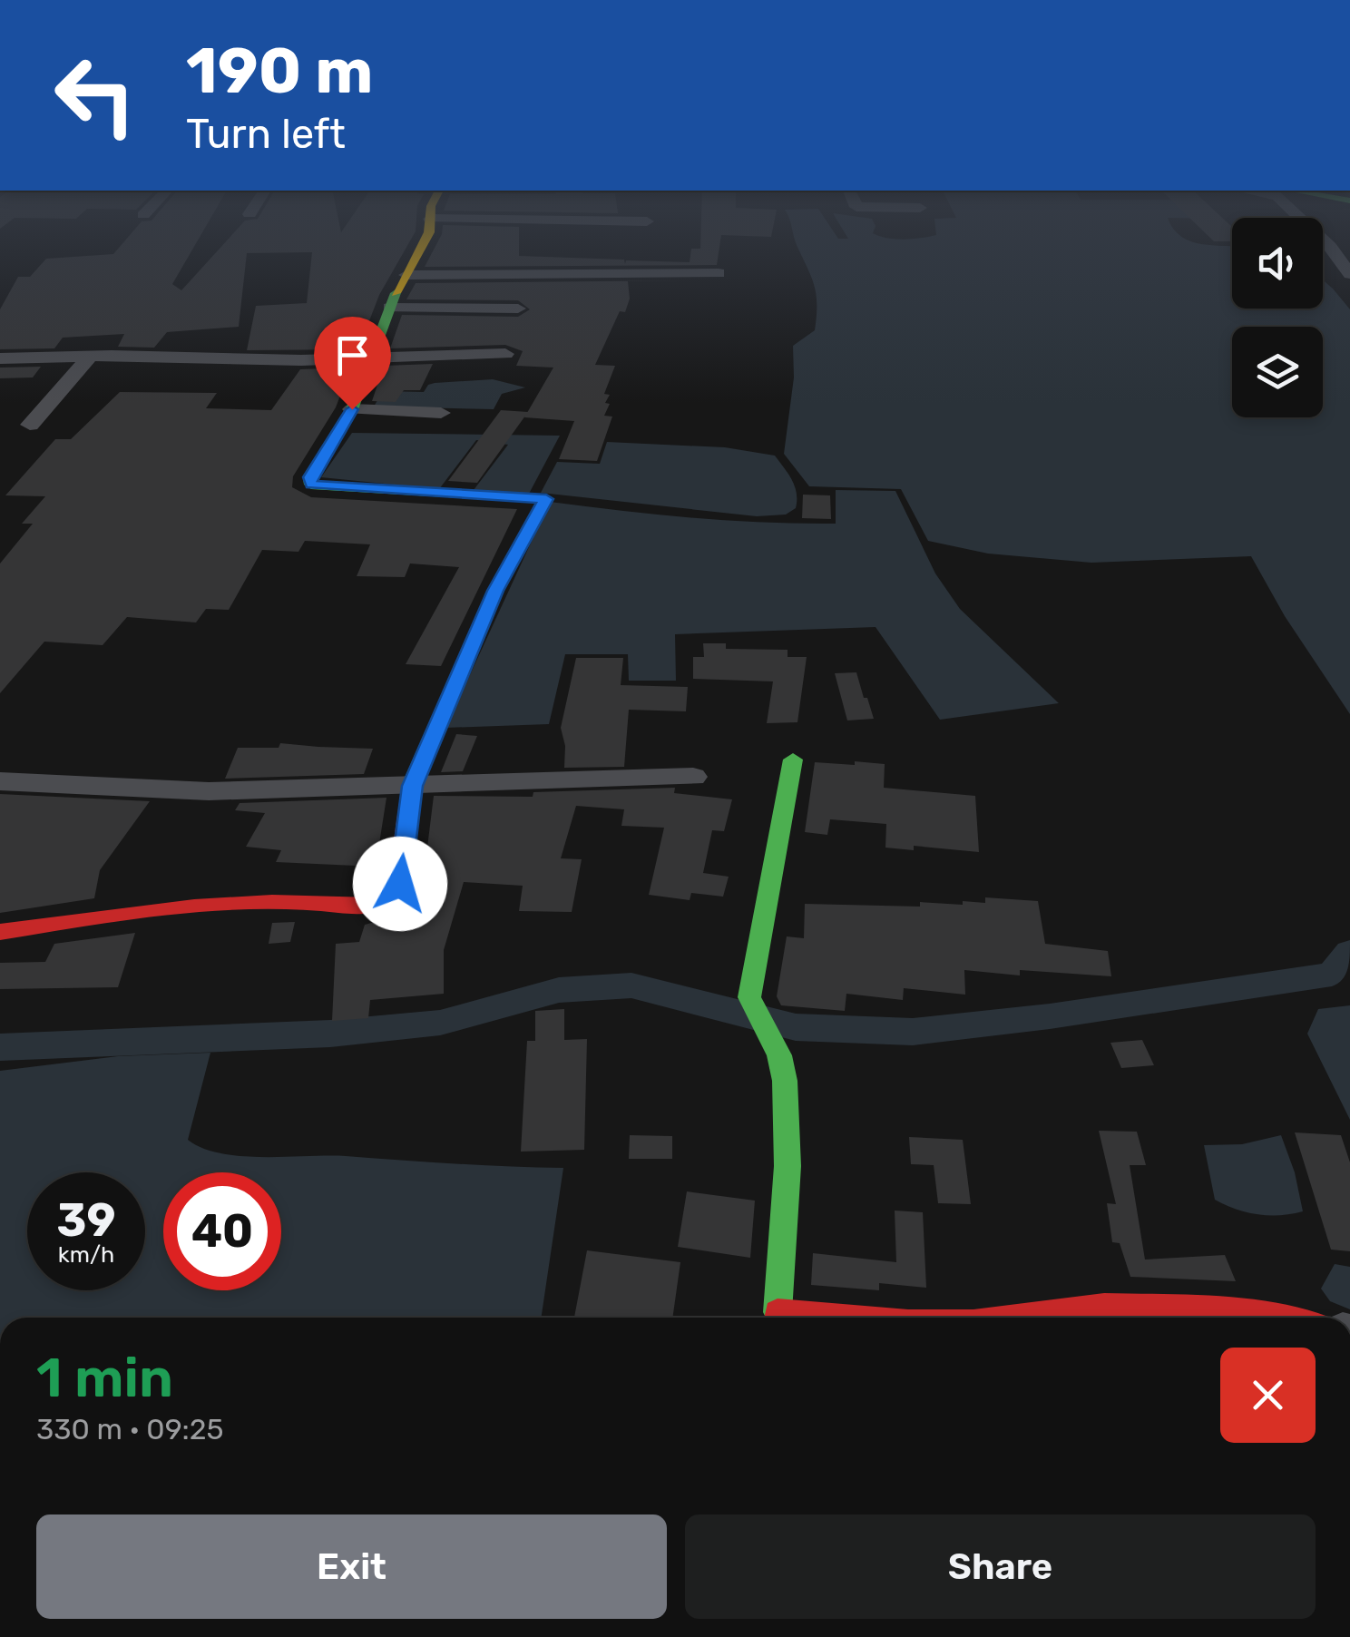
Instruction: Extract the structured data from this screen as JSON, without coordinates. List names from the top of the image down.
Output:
{
  "page": {
    "turn": ["190 m", "Turn left"],
    "speed": "39 km/h",
    "limit": "40",
    "heading": ["1 min", "330 m · 09:25"],
    "buttons": ["Exit", "Share"]
  }
}
